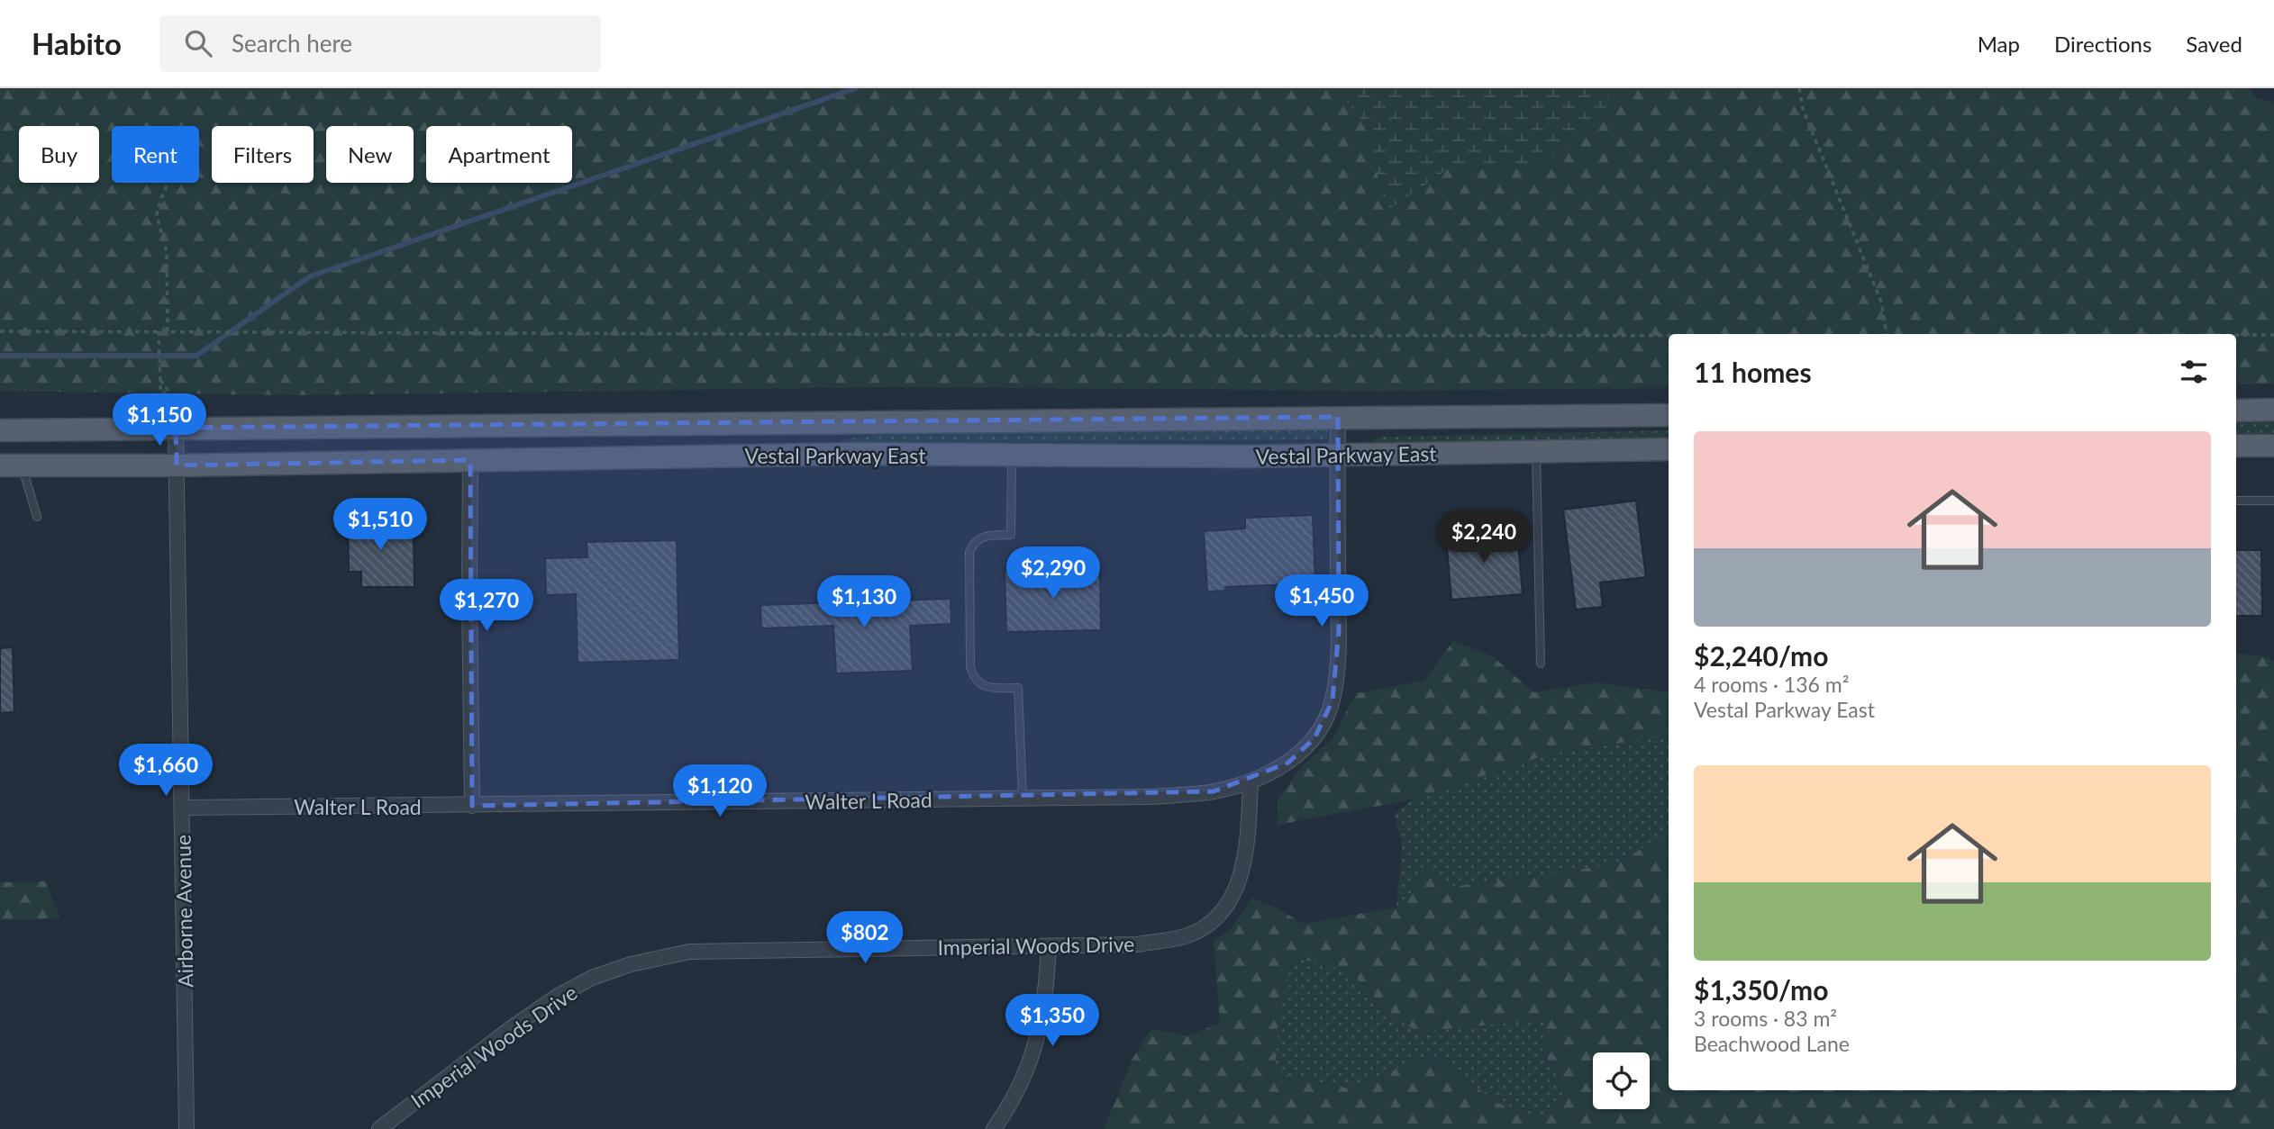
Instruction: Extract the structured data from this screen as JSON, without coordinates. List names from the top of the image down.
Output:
{
  "streets": {
    "main road": ["Vestal Parkway East"],
    "street": ["Walter L Road", "Airborne Avenue", "Imperial Woods Drive"]
  },
  "crossings": [
    ["Vestal Parkway East", "Walter L Road"],
    ["Vestal Parkway East", "Airborne Avenue"],
    ["Walter L Road", "Airborne Avenue"],
    ["Walter L Road", "Imperial Woods Drive"]
  ],
  "page": {
    "header": "Habito",
    "search": "Search here",
    "nav": ["Map", "Directions", "Saved"],
    "chip": [
      "Buy",
      "Rent",
      "Filters",
      "New",
      "Apartment"
    ],
    "heading": "11 homes",
    "price": [
      "$1,150",
      "$1,510",
      "$2,240",
      "$2,290",
      "$1,450",
      "$1,130",
      "$1,270",
      "$1,660",
      "$1,120",
      "$802",
      "$1,350"
    ],
    "list": [
      {
        "name": "$2,240/mo",
        "note": "4 rooms · 136 m² · Vestal Parkway East"
      },
      {
        "name": "$1,350/mo",
        "note": "3 rooms · 83 m² · Beachwood Lane"
      }
    ]
  }
}
